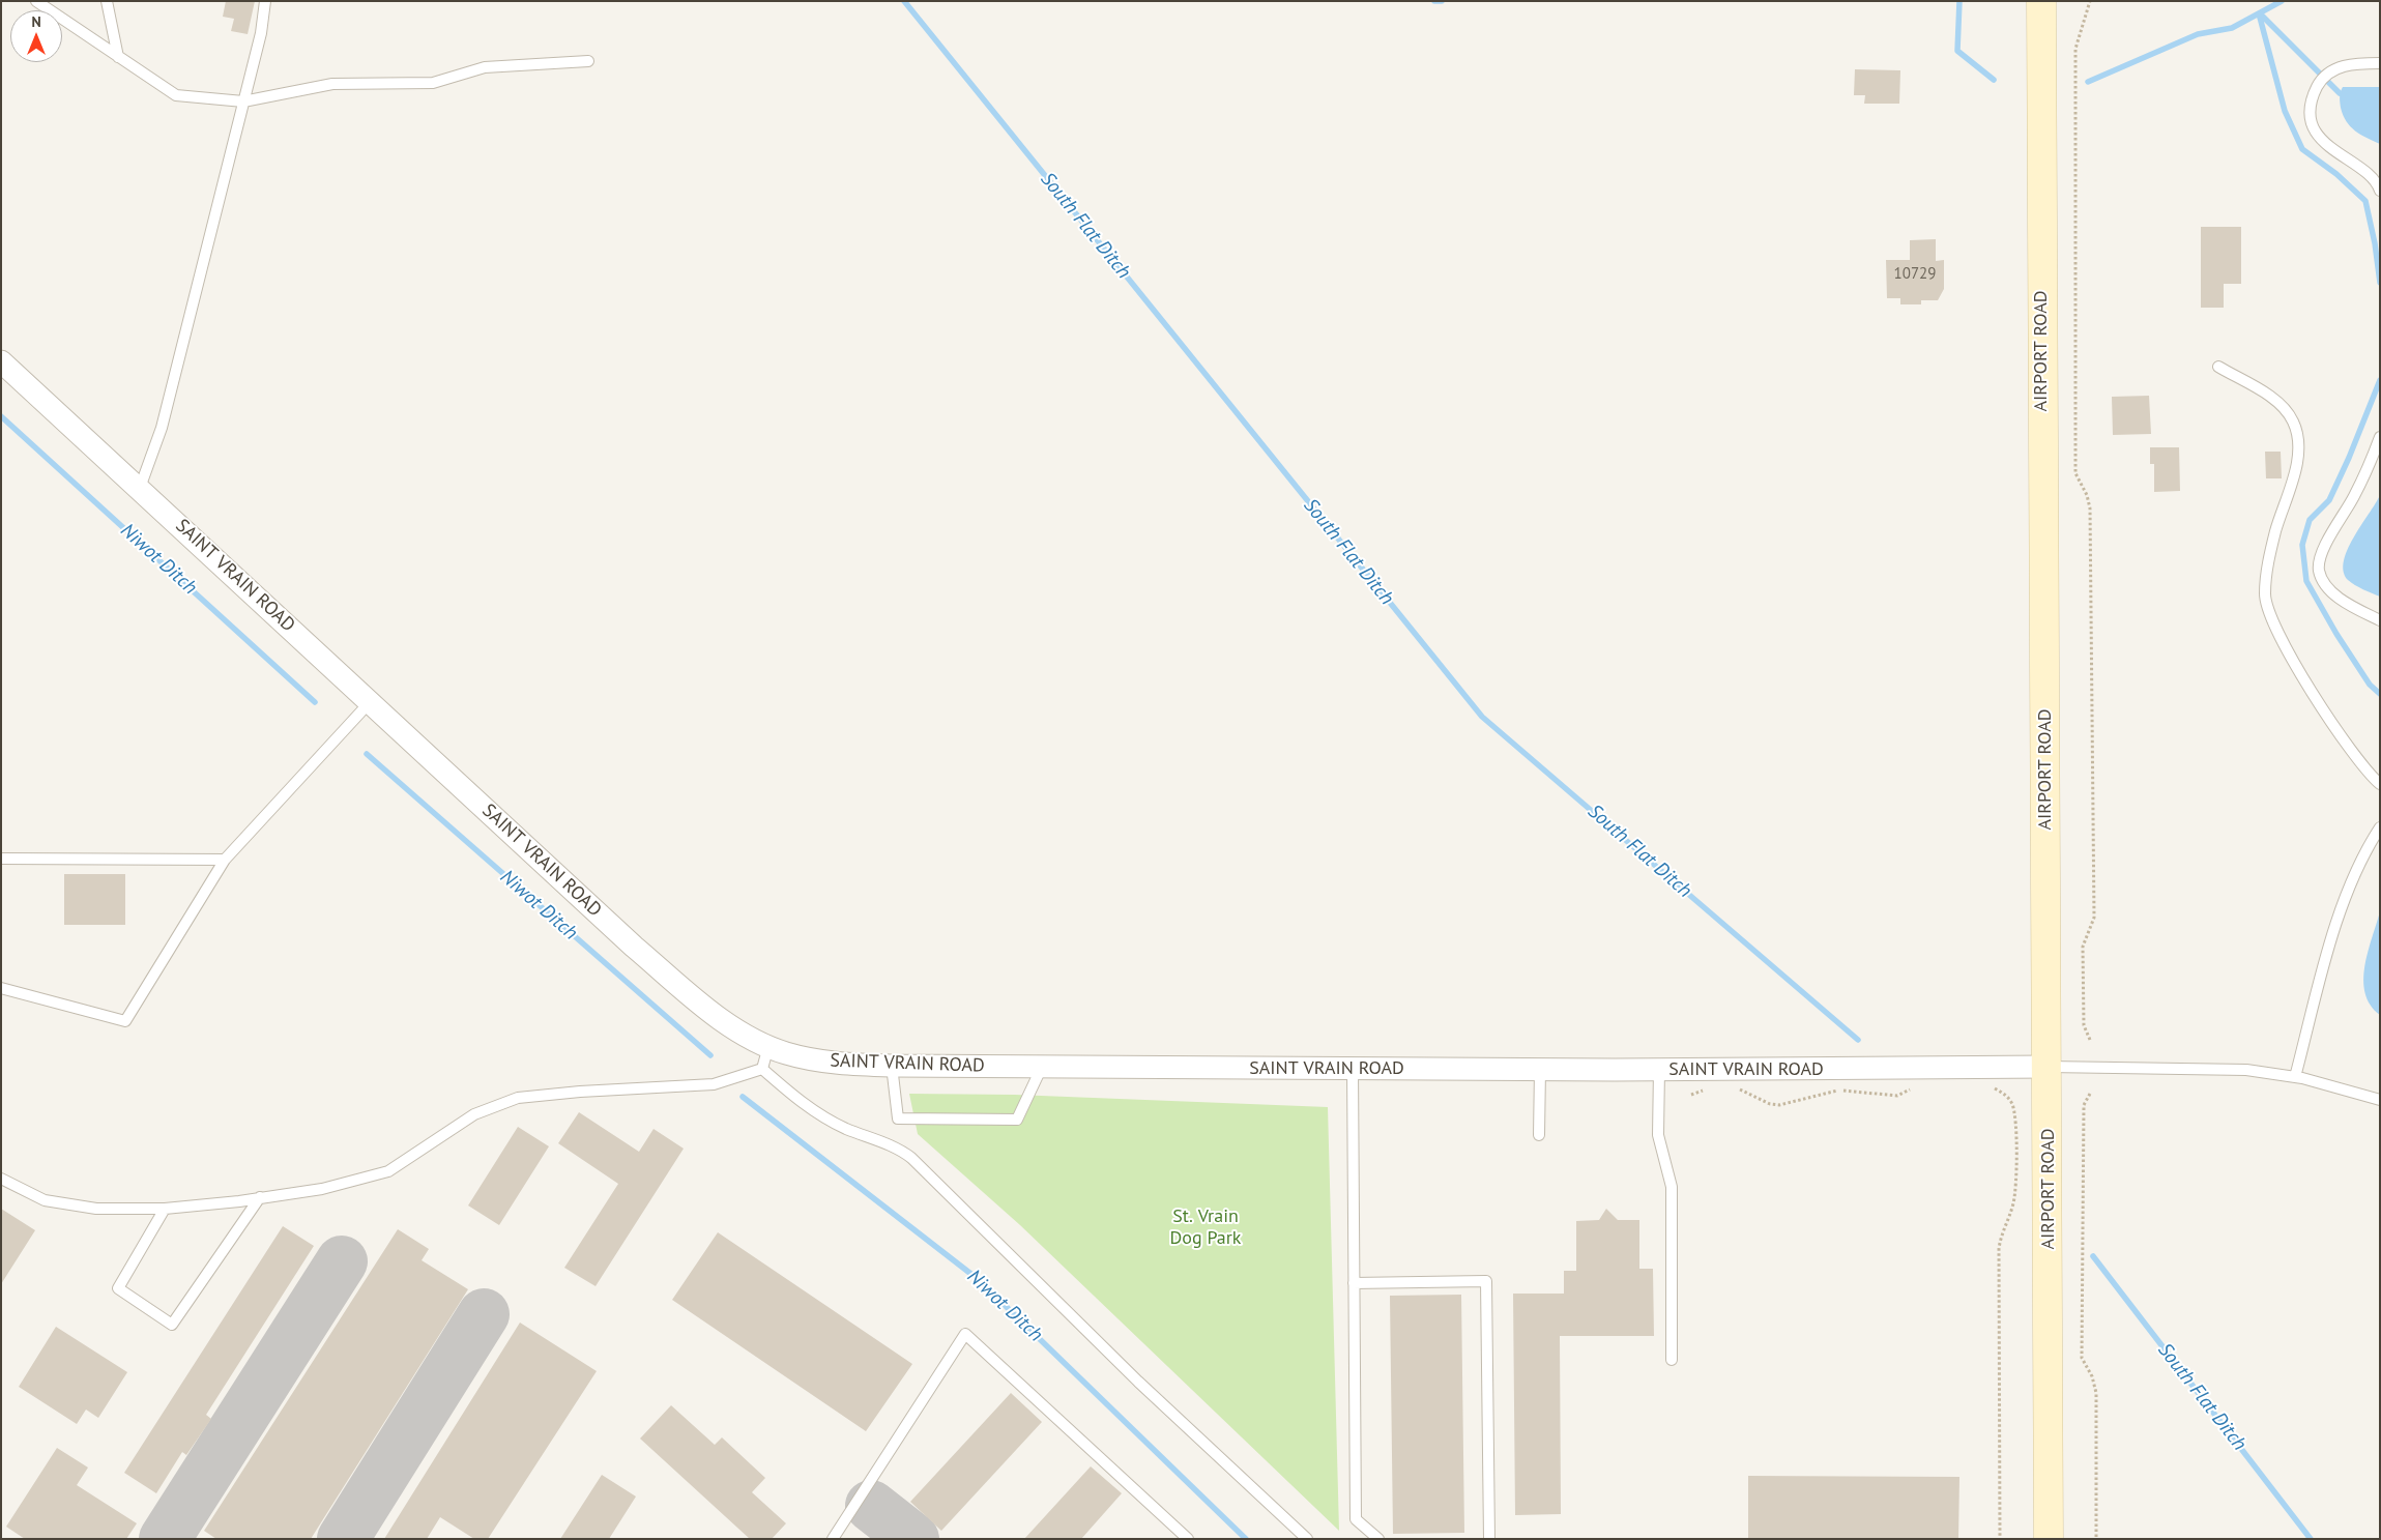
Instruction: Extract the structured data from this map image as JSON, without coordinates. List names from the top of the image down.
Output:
{
  "streets": {
    "main road": ["AIRPORT ROAD"],
    "street": ["SAINT VRAIN ROAD"]
  },
  "crossings": [
    ["AIRPORT ROAD", "SAINT VRAIN ROAD"]
  ],
  "water": ["South Flat Ditch", "Niwot Ditch"],
  "parks": ["St. Vrain Dog Park"],
  "house_numbers": ["10729"],
  "north": "top"
}
